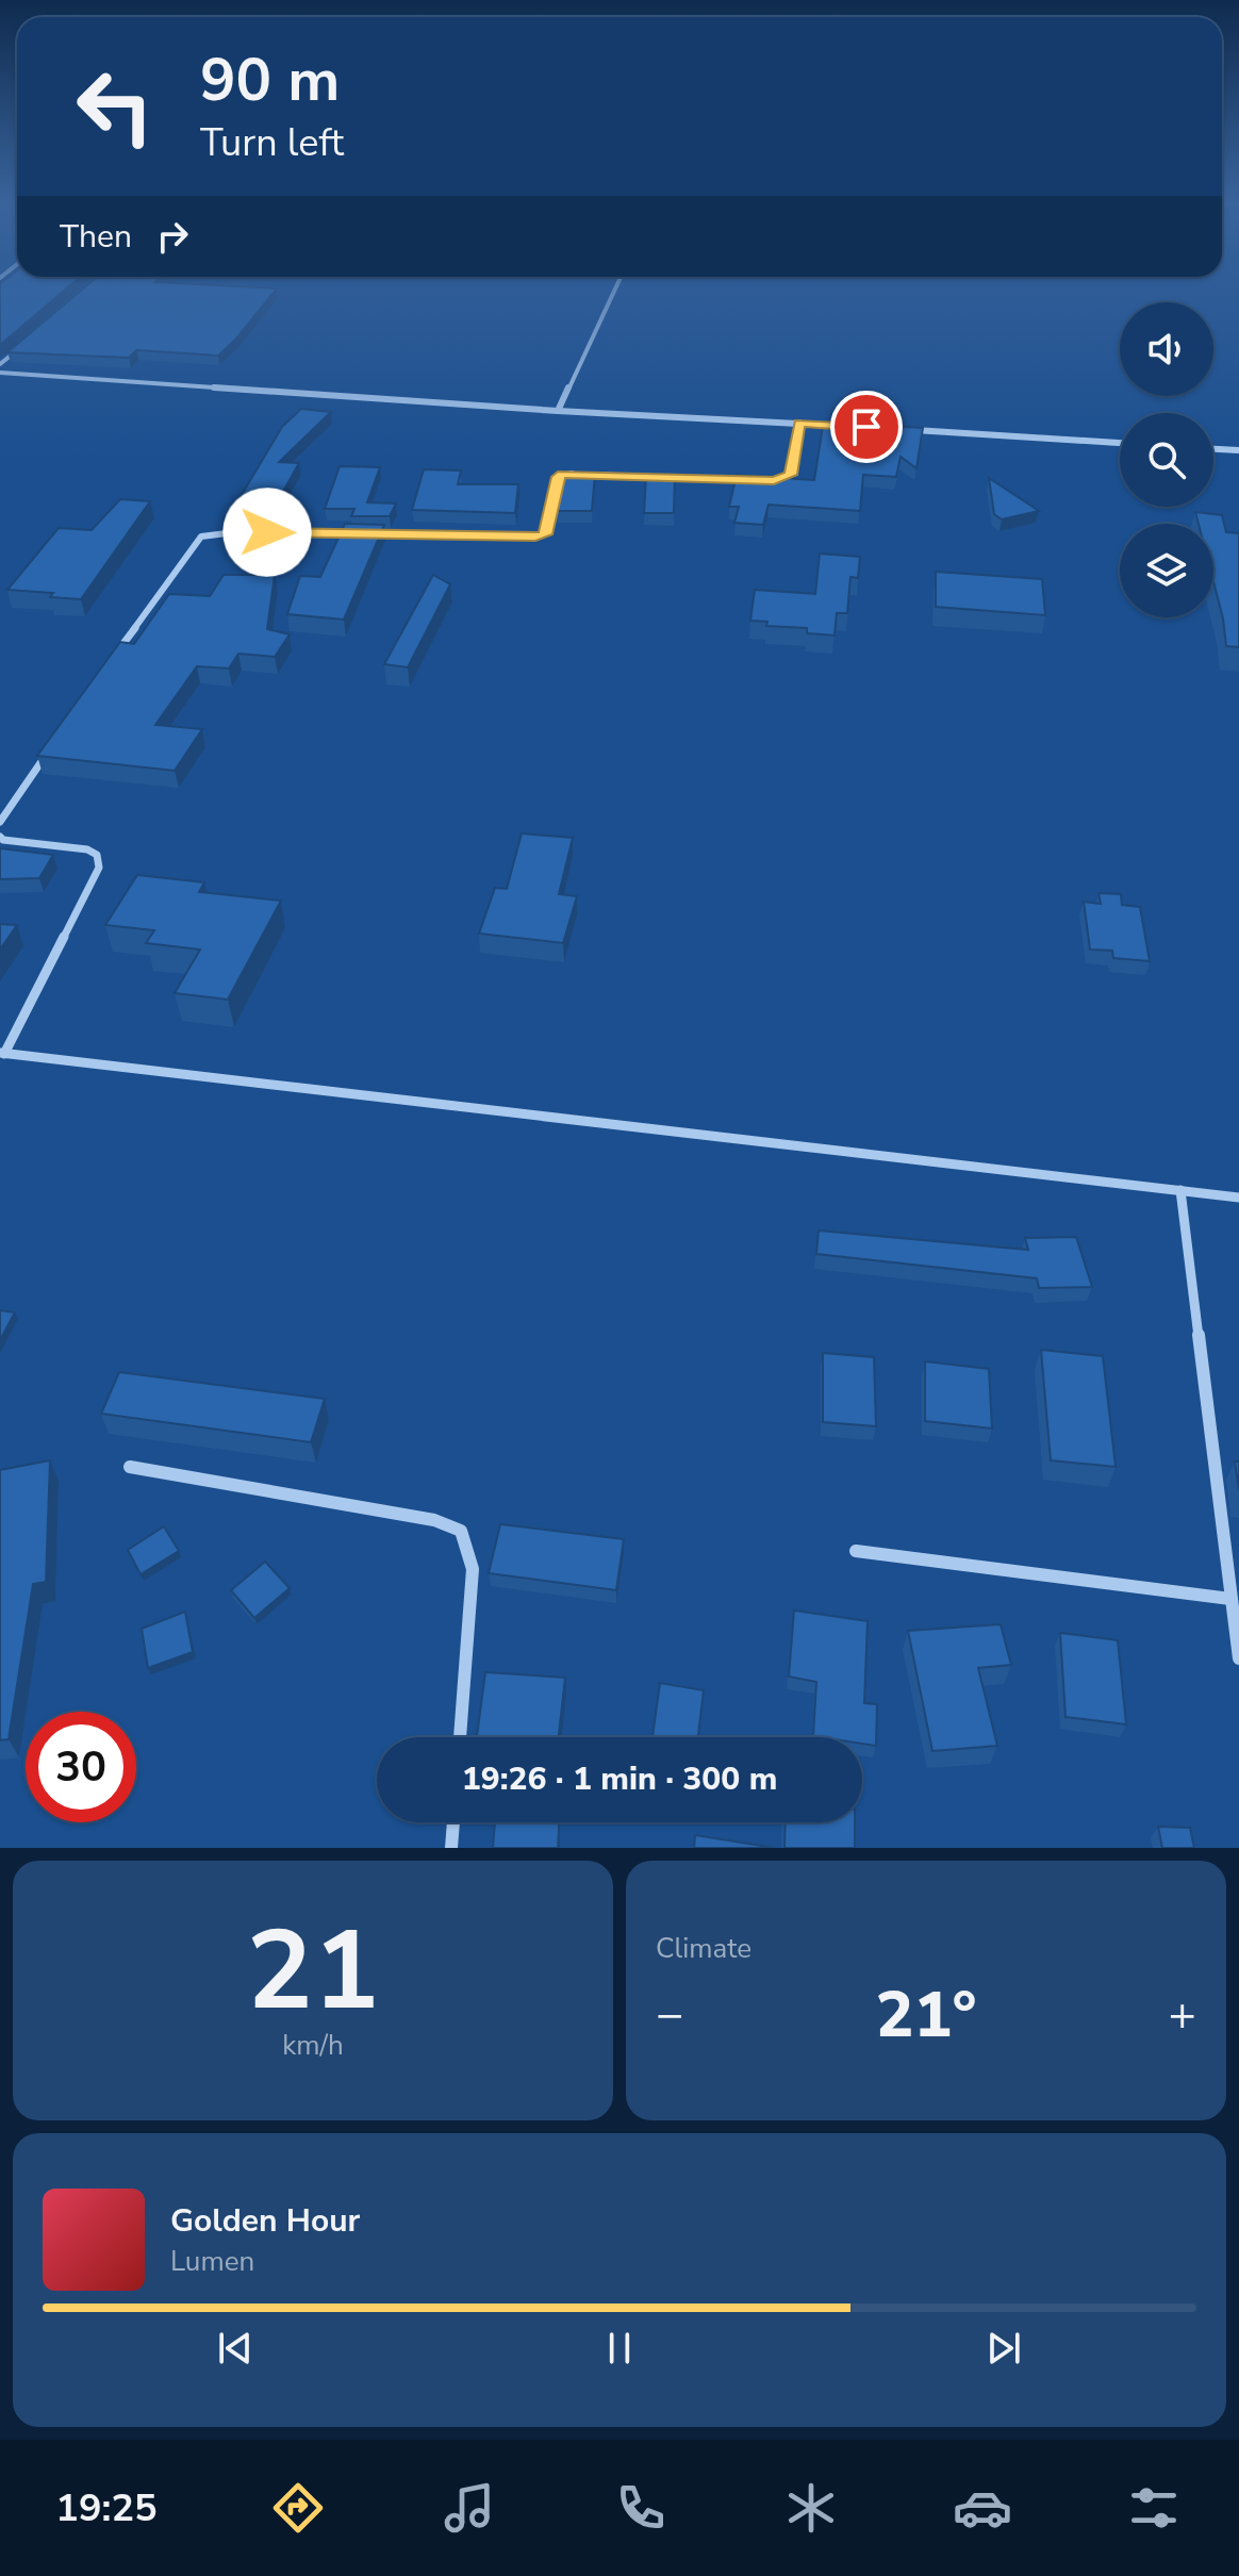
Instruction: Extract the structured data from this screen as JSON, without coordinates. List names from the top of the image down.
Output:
{
  "page": {
    "turn": ["90 m", "Turn left"],
    "then": "Then",
    "limit": "30",
    "trip": "19:26 · 1 min · 300 m",
    "tile": [
      ["21", "km/h"],
      "Climate"
    ],
    "heat": ["−", "21°", "+"],
    "song": ["Golden Hour", "Lumen"],
    "tabs": "19:25"
  }
}
